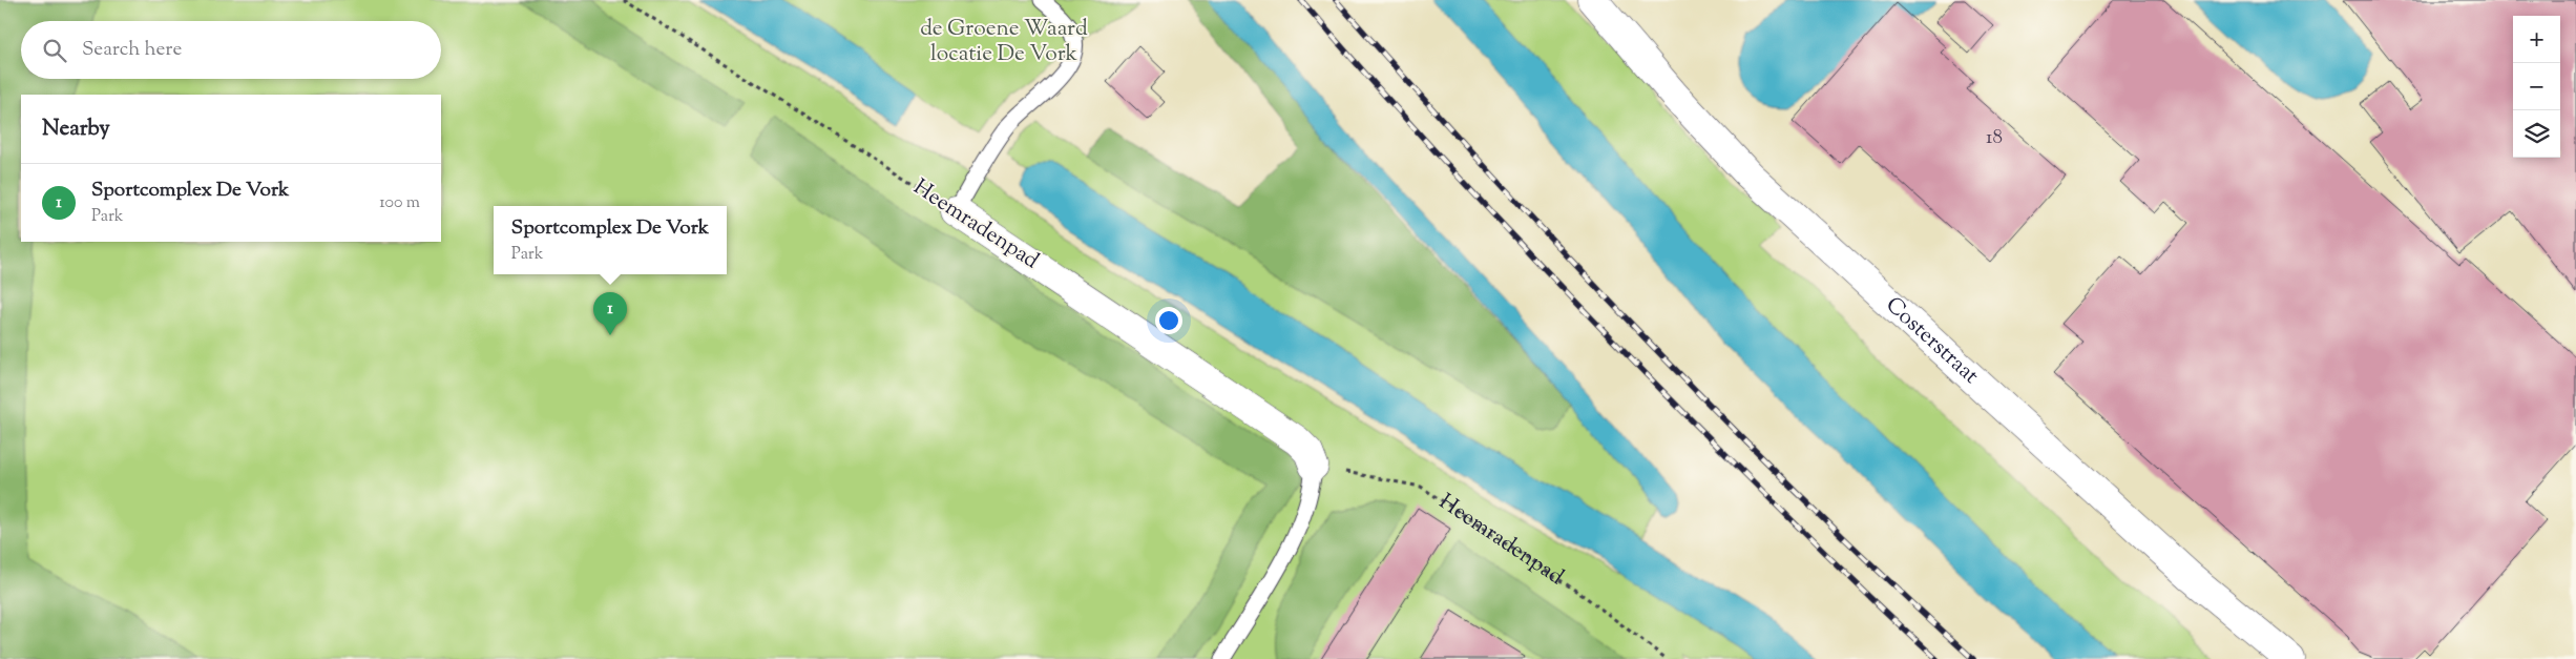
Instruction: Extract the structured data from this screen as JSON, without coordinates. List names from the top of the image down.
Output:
{
  "streets": {
    "street": ["Heemradenpad", "Costerstraat"]
  },
  "parks": ["de Groene Waard locatie De Vork"],
  "house_numbers": ["18"],
  "page": {
    "map_buttons": ["+", "−"],
    "search": "Search here",
    "heading": "Nearby",
    "list": [
      {
        "mark": "1",
        "name": "Sportcomplex De Vork",
        "note": "Park",
        "value": "100 m"
      }
    ],
    "popup": ["Sportcomplex De Vork", "Park"],
    "pins": "1"
  }
}
